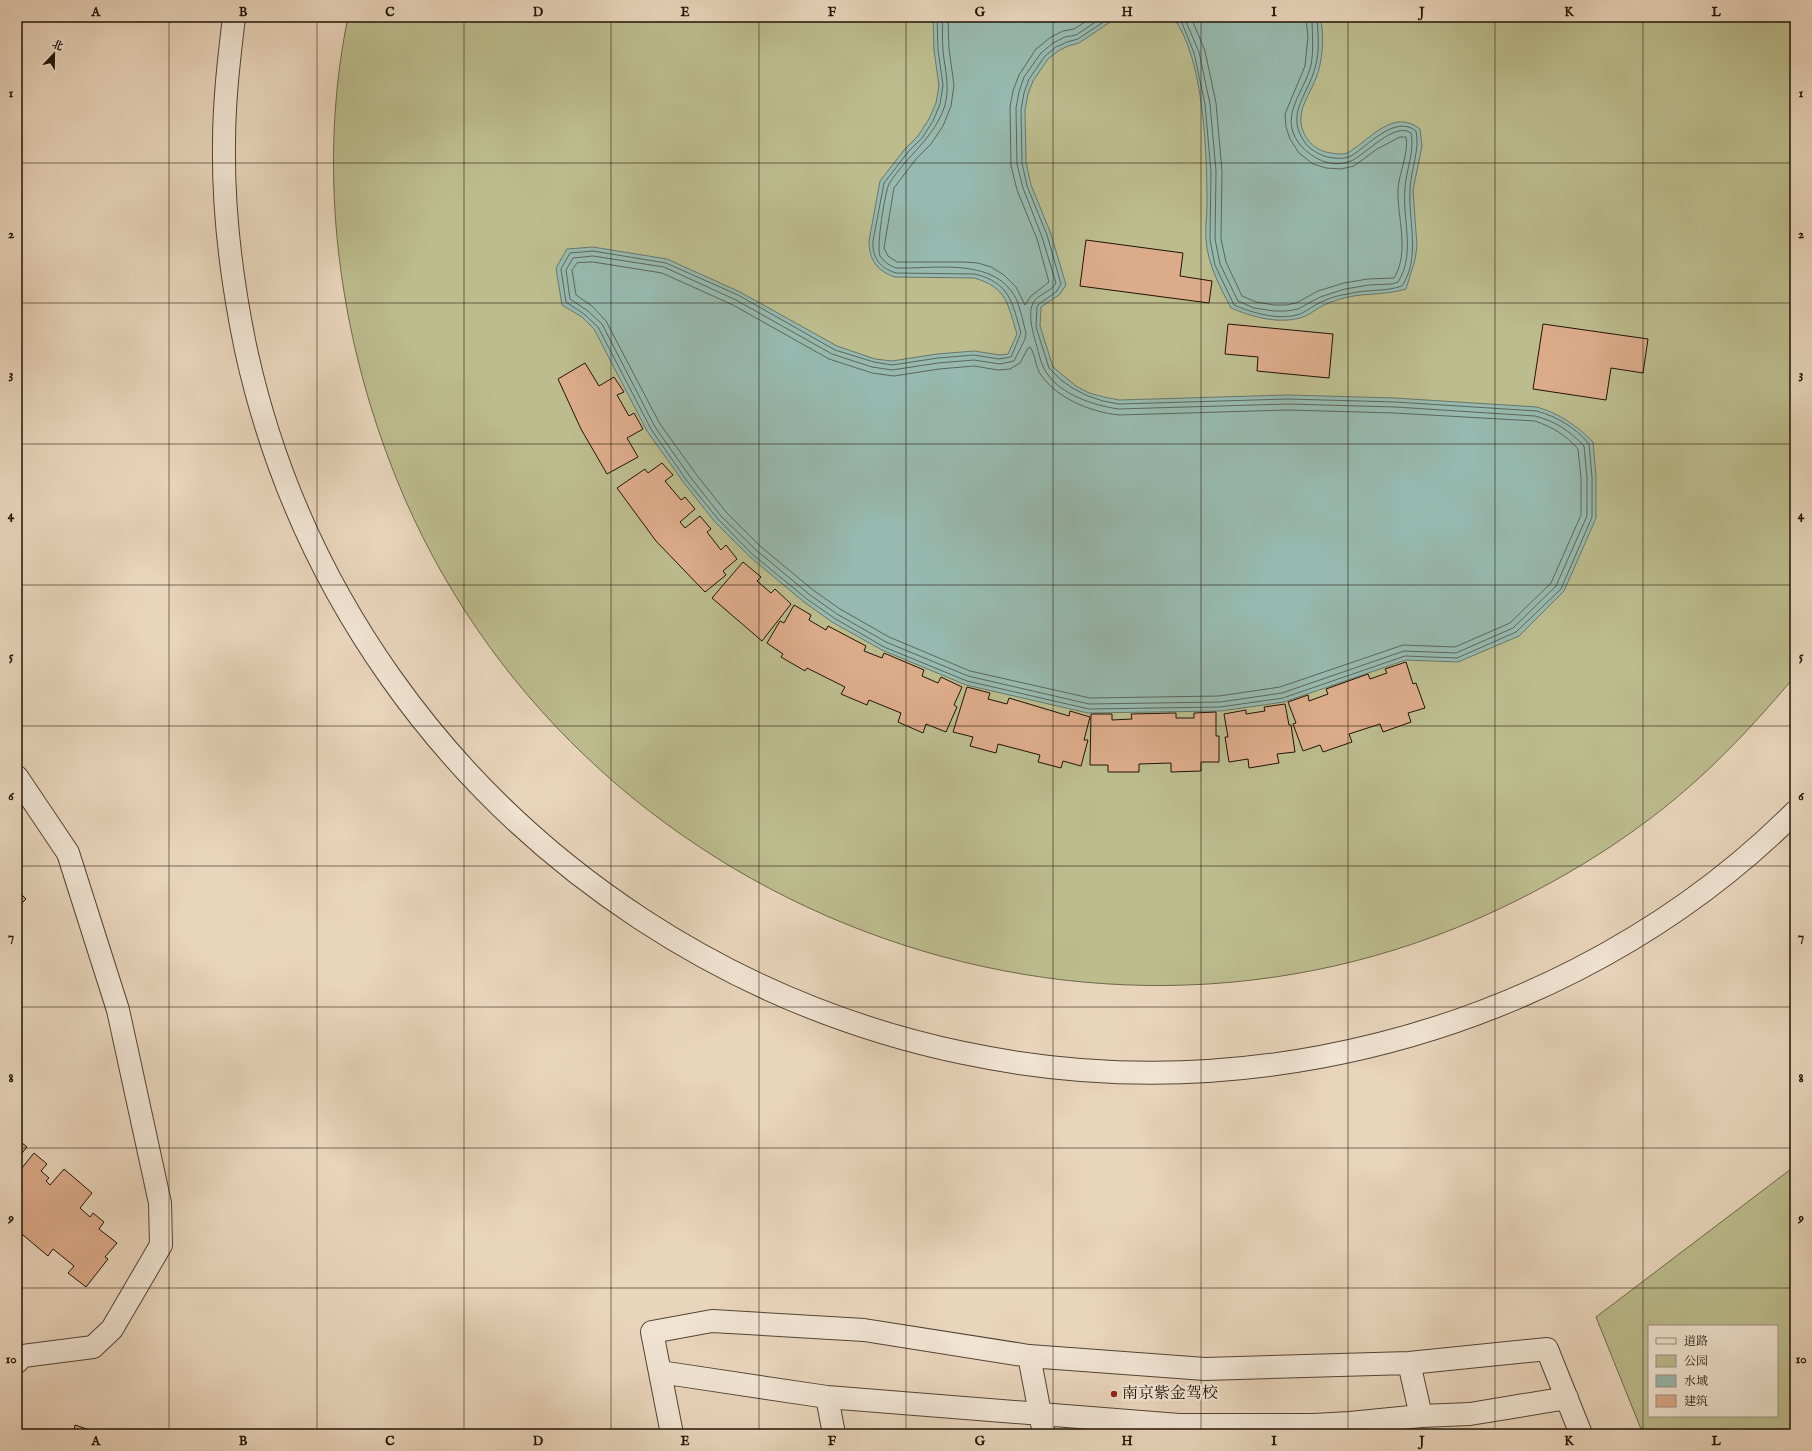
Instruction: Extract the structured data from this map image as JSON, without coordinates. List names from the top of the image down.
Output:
{
  "places": ["南京紫金驾校"],
  "legend": [
    "道路",
    "公园",
    "水域",
    "建筑"
  ],
  "north": "top",
  "grid": {
    "columns": [
      "A",
      "B",
      "C",
      "D",
      "E",
      "F",
      "G",
      "H",
      "I",
      "J",
      "K",
      "L"
    ],
    "rows": [
      "1",
      "2",
      "3",
      "4",
      "5",
      "6",
      "7",
      "8",
      "9",
      "10"
    ]
  }
}
